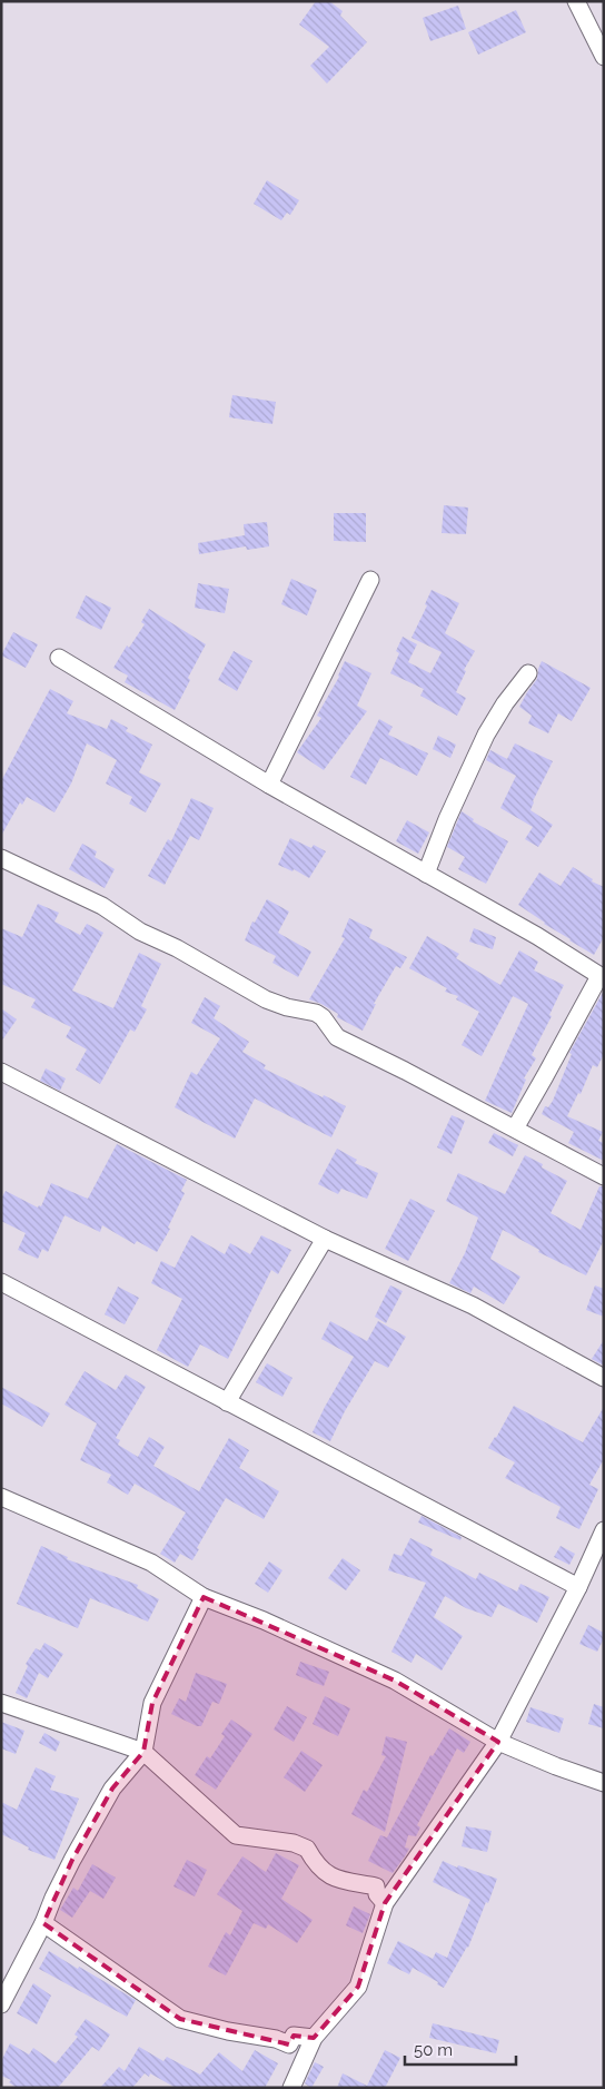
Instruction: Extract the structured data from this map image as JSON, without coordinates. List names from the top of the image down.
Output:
{
  "scale_bar": "50 m"
}
